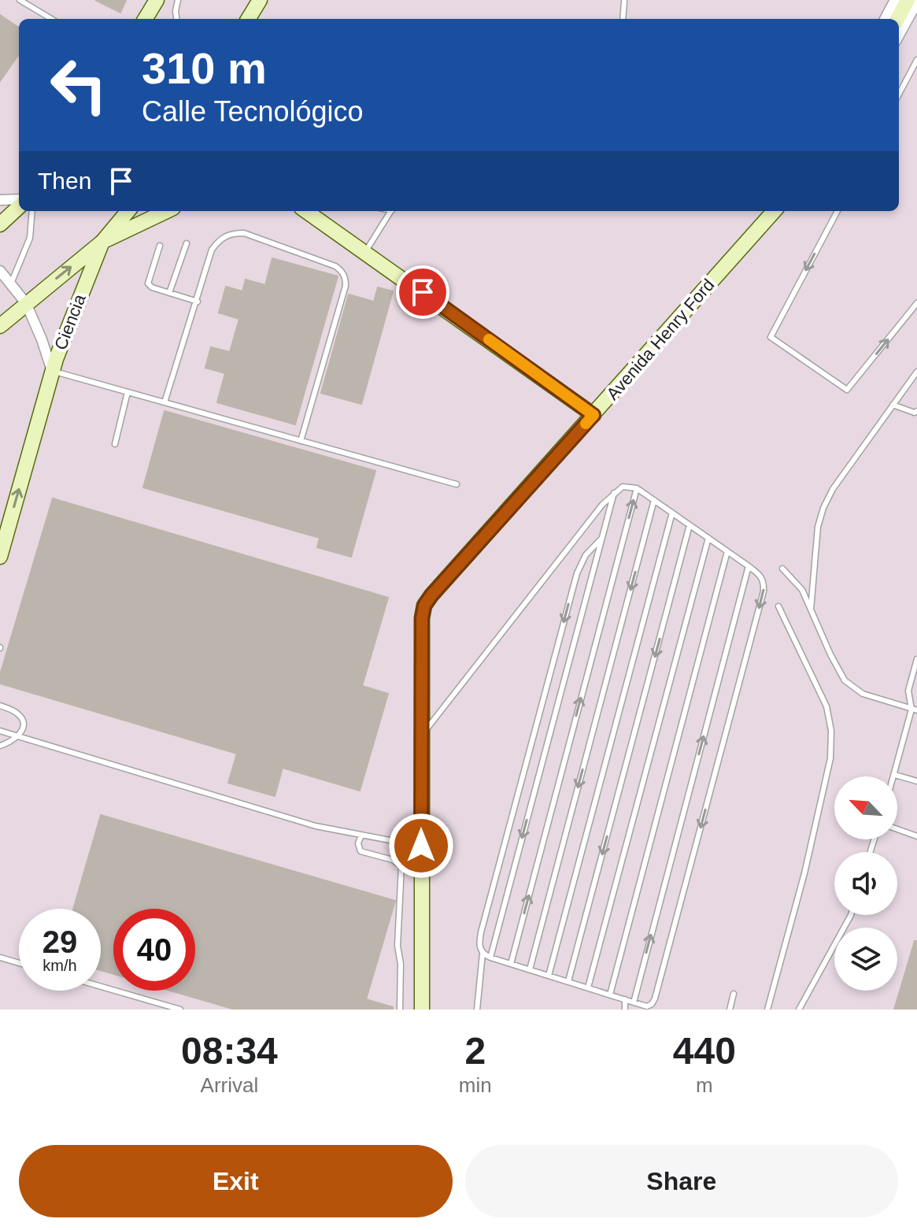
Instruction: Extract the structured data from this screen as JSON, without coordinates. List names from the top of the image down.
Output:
{
  "streets": {
    "street": ["Ciencia", "Avenida Henry Ford"]
  },
  "north": "top left",
  "page": {
    "turn": ["310 m", "Calle Tecnológico"],
    "then": "Then",
    "speed": "29 km/h",
    "limit": "40",
    "eta": [
      "08:34",
      "Arrival",
      "2",
      "min",
      "440",
      "m"
    ],
    "buttons": ["Exit", "Share"]
  }
}
